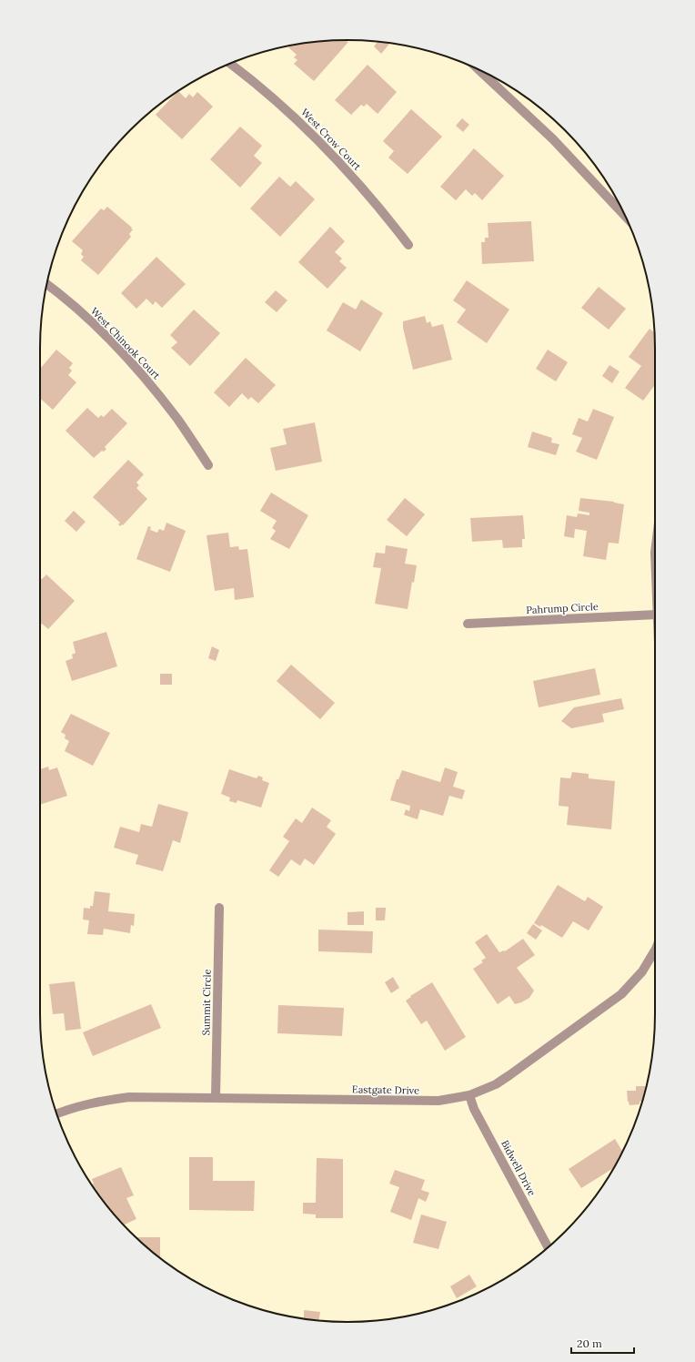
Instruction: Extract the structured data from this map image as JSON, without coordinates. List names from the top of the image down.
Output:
{
  "streets": {
    "street": [
      "West Crow Court",
      "West Chinook Court",
      "Pahrump Circle",
      "Summit Circle",
      "Eastgate Drive",
      "Bidwell Drive"
    ]
  },
  "crossings": [
    ["Summit Circle", "Eastgate Drive"],
    ["Eastgate Drive", "Bidwell Drive"]
  ],
  "scale_bar": "20 m"
}
